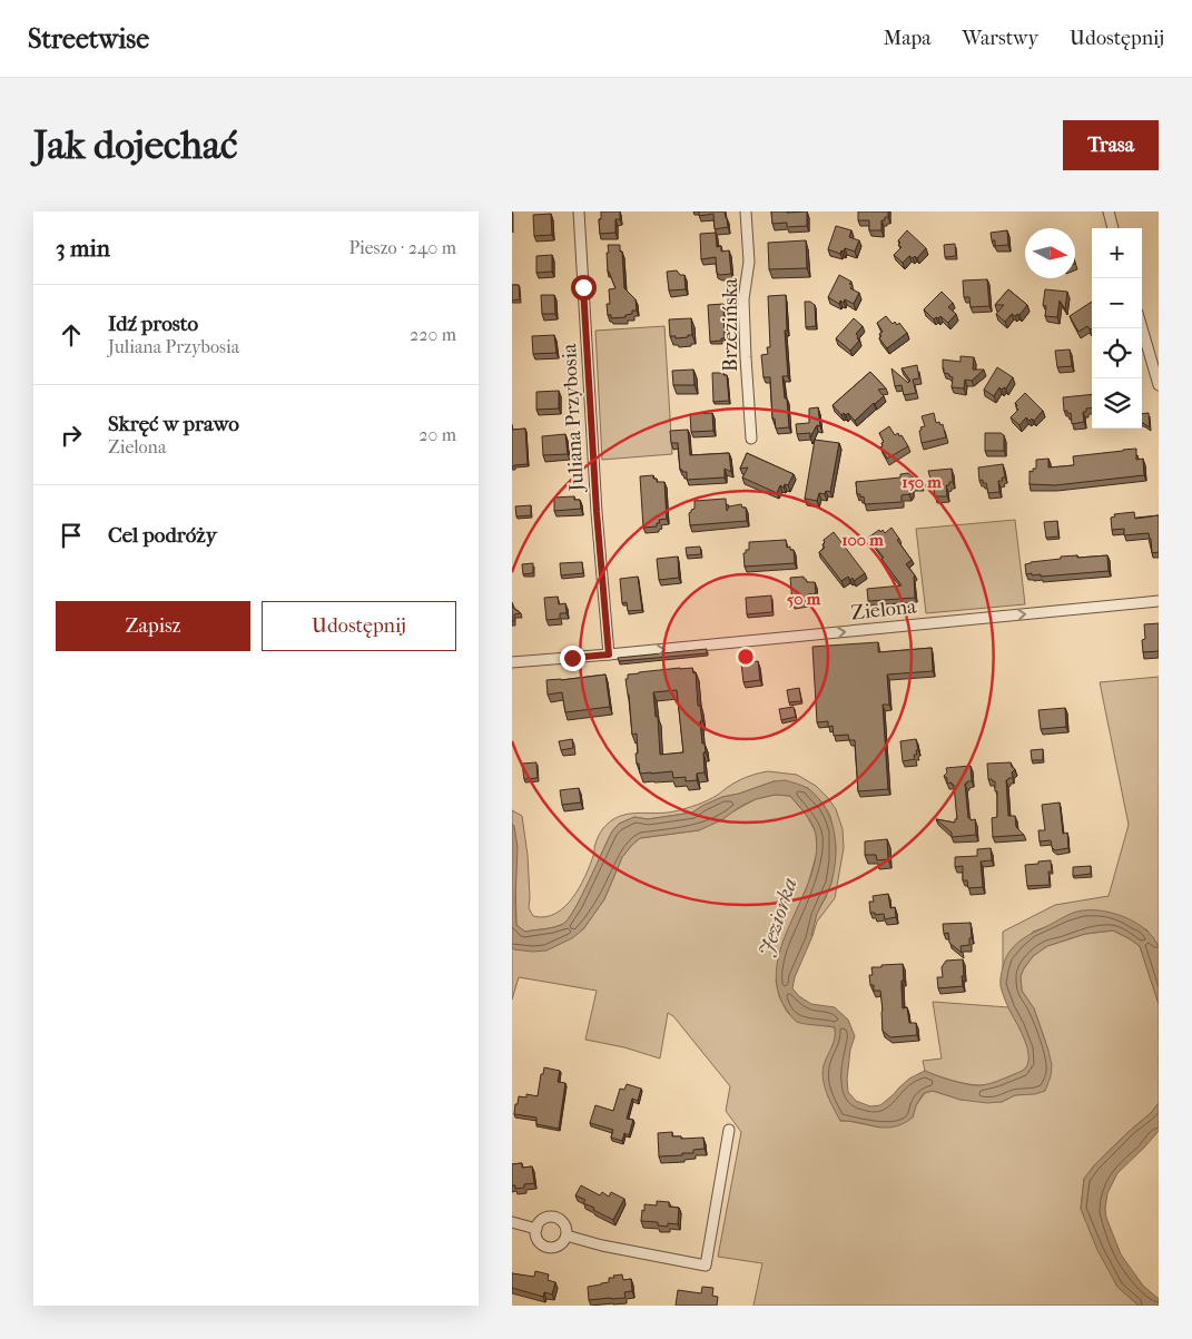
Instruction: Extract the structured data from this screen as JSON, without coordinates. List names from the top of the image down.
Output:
{
  "streets": {
    "street": ["Brzezińska", "Juliana Przybosia", "Zielona"]
  },
  "crossings": [
    ["Juliana Przybosia", "Zielona"]
  ],
  "one_way": ["Zielona"],
  "water": ["Jeziorka"],
  "north": "right",
  "page": {
    "header": "Streetwise",
    "nav": ["Mapa", "Warstwy", "Udostępnij"],
    "buttons": [
      "Trasa",
      ["Zapisz", "Udostępnij"]
    ],
    "title": "Jak dojechać",
    "heading": ["3 min", "Pieszo · 240 m"],
    "map_buttons": ["+", "−"],
    "list": [
      ["Idź prosto", "Juliana Przybosia", "220 m"],
      ["Skręć w prawo", "Zielona", "20 m"],
      "Cel podróży"
    ]
  },
  "rings": ["150 m", "100 m", "50 m"]
}
